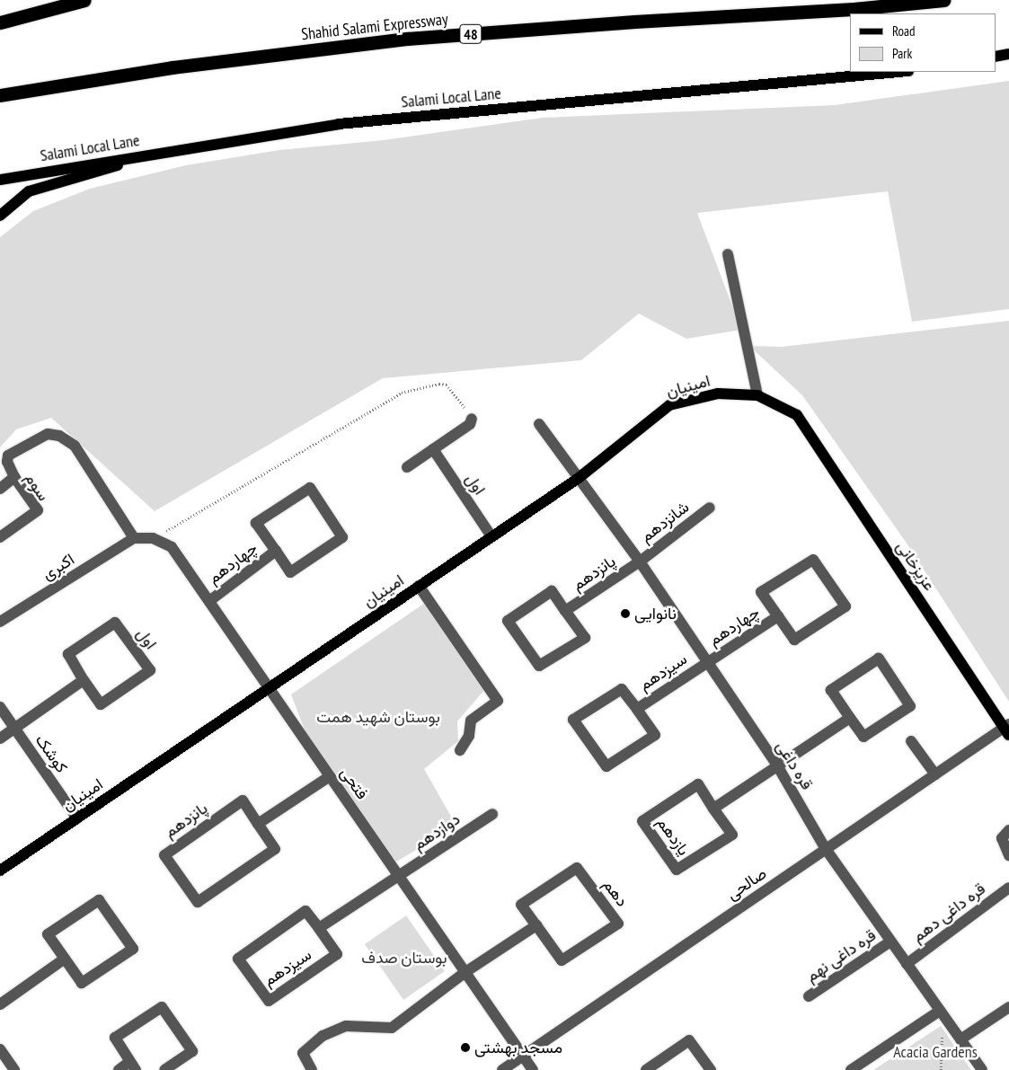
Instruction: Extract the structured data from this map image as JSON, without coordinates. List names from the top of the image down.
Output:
{
  "streets": {
    "highway": ["Shahid Salami Expressway", "48"],
    "main road": ["Salami Local Lane", "امینیان", "عزیزخانی"],
    "street": [
      "اول",
      "سوم",
      "شانزدهم",
      "چهاردهم",
      "اکبری",
      "پانزدهم",
      "سیزدهم",
      "کوشک",
      "قره داغی",
      "فتحی",
      "دوازدهم",
      "یازدهم",
      "صالحی",
      "دهم",
      "قره داغی دهم",
      "قره داغی نهم"
    ]
  },
  "crossings": [
    ["امینیان", "اول"],
    ["امینیان", "عزیزخانی"],
    ["امینیان", "کوشک"],
    ["امینیان", "قره داغی"],
    ["امینیان", "فتحی"],
    ["شانزدهم", "پانزدهم"],
    ["شانزدهم", "قره داغی"],
    ["چهاردهم", "سیزدهم"],
    ["چهاردهم", "قره داغی"],
    ["چهاردهم", "فتحی"],
    ["عزیزخانی", "صالحی"],
    ["اکبری", "فتحی"],
    ["پانزدهم", "قره داغی"],
    ["سیزدهم", "قره داغی"],
    ["سیزدهم", "فتحی"],
    ["سیزدهم", "دوازدهم"],
    ["قره داغی", "صالحی"],
    ["قره داغی", "قره داغی دهم"],
    ["قره داغی", "قره داغی نهم"],
    ["فتحی", "دوازدهم"],
    ["فتحی", "صالحی"]
  ],
  "parks": ["بوستان شهید همت", "بوستان صدف", "Acacia Gardens"],
  "places": ["نانوایی", "مسجد بهشتی"],
  "legend": ["Road", "Park"]
}
